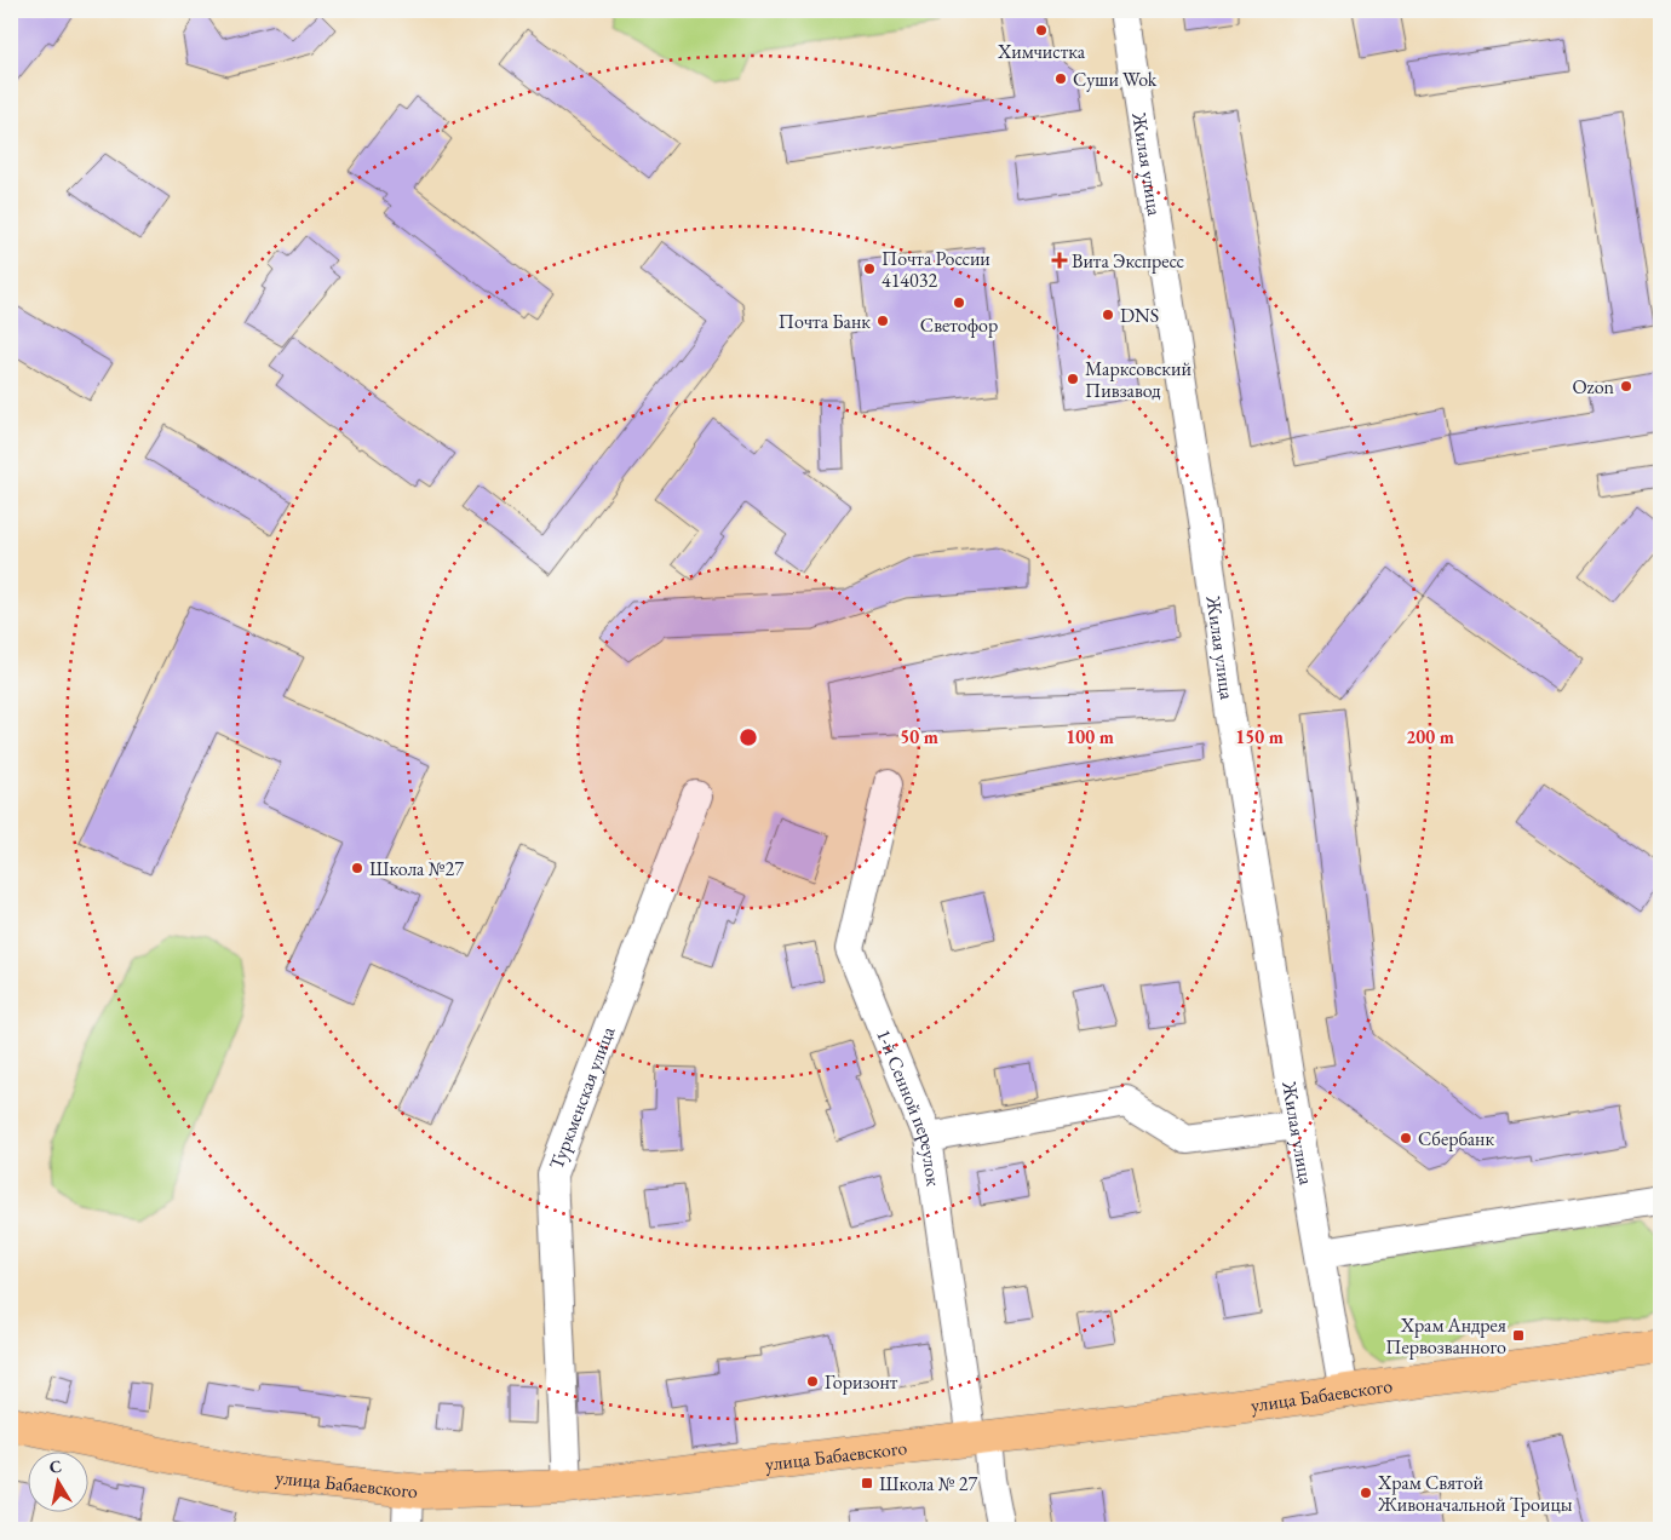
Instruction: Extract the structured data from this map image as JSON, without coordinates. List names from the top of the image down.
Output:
{
  "streets": {
    "main road": ["улица Бабаевского"],
    "street": ["Жилая улица", "Туркменская улица", "1-й Сенной переулок"]
  },
  "crossings": [
    ["Жилая улица", "улица Бабаевского"],
    ["Туркменская улица", "улица Бабаевского"],
    ["1-й Сенной переулок", "улица Бабаевского"]
  ],
  "places": {
    "other": [
      "Химчистка",
      "Суши Wok",
      "Почта России 414032",
      "Светофор",
      "DNS",
      "Почта Банк",
      "Марксовский Пивзавод",
      "Ozon",
      "Школа №27",
      "Сбербанк",
      "Горизонт",
      "Храм Святой Живоначальной Троицы"
    ],
    "health": ["Вита Экспресс"],
    "transit": ["Храм Андрея Первозванного", "Школа № 27"]
  },
  "north": "top",
  "rings": [
    "50 m",
    "100 m",
    "150 m",
    "200 m"
  ]
}
